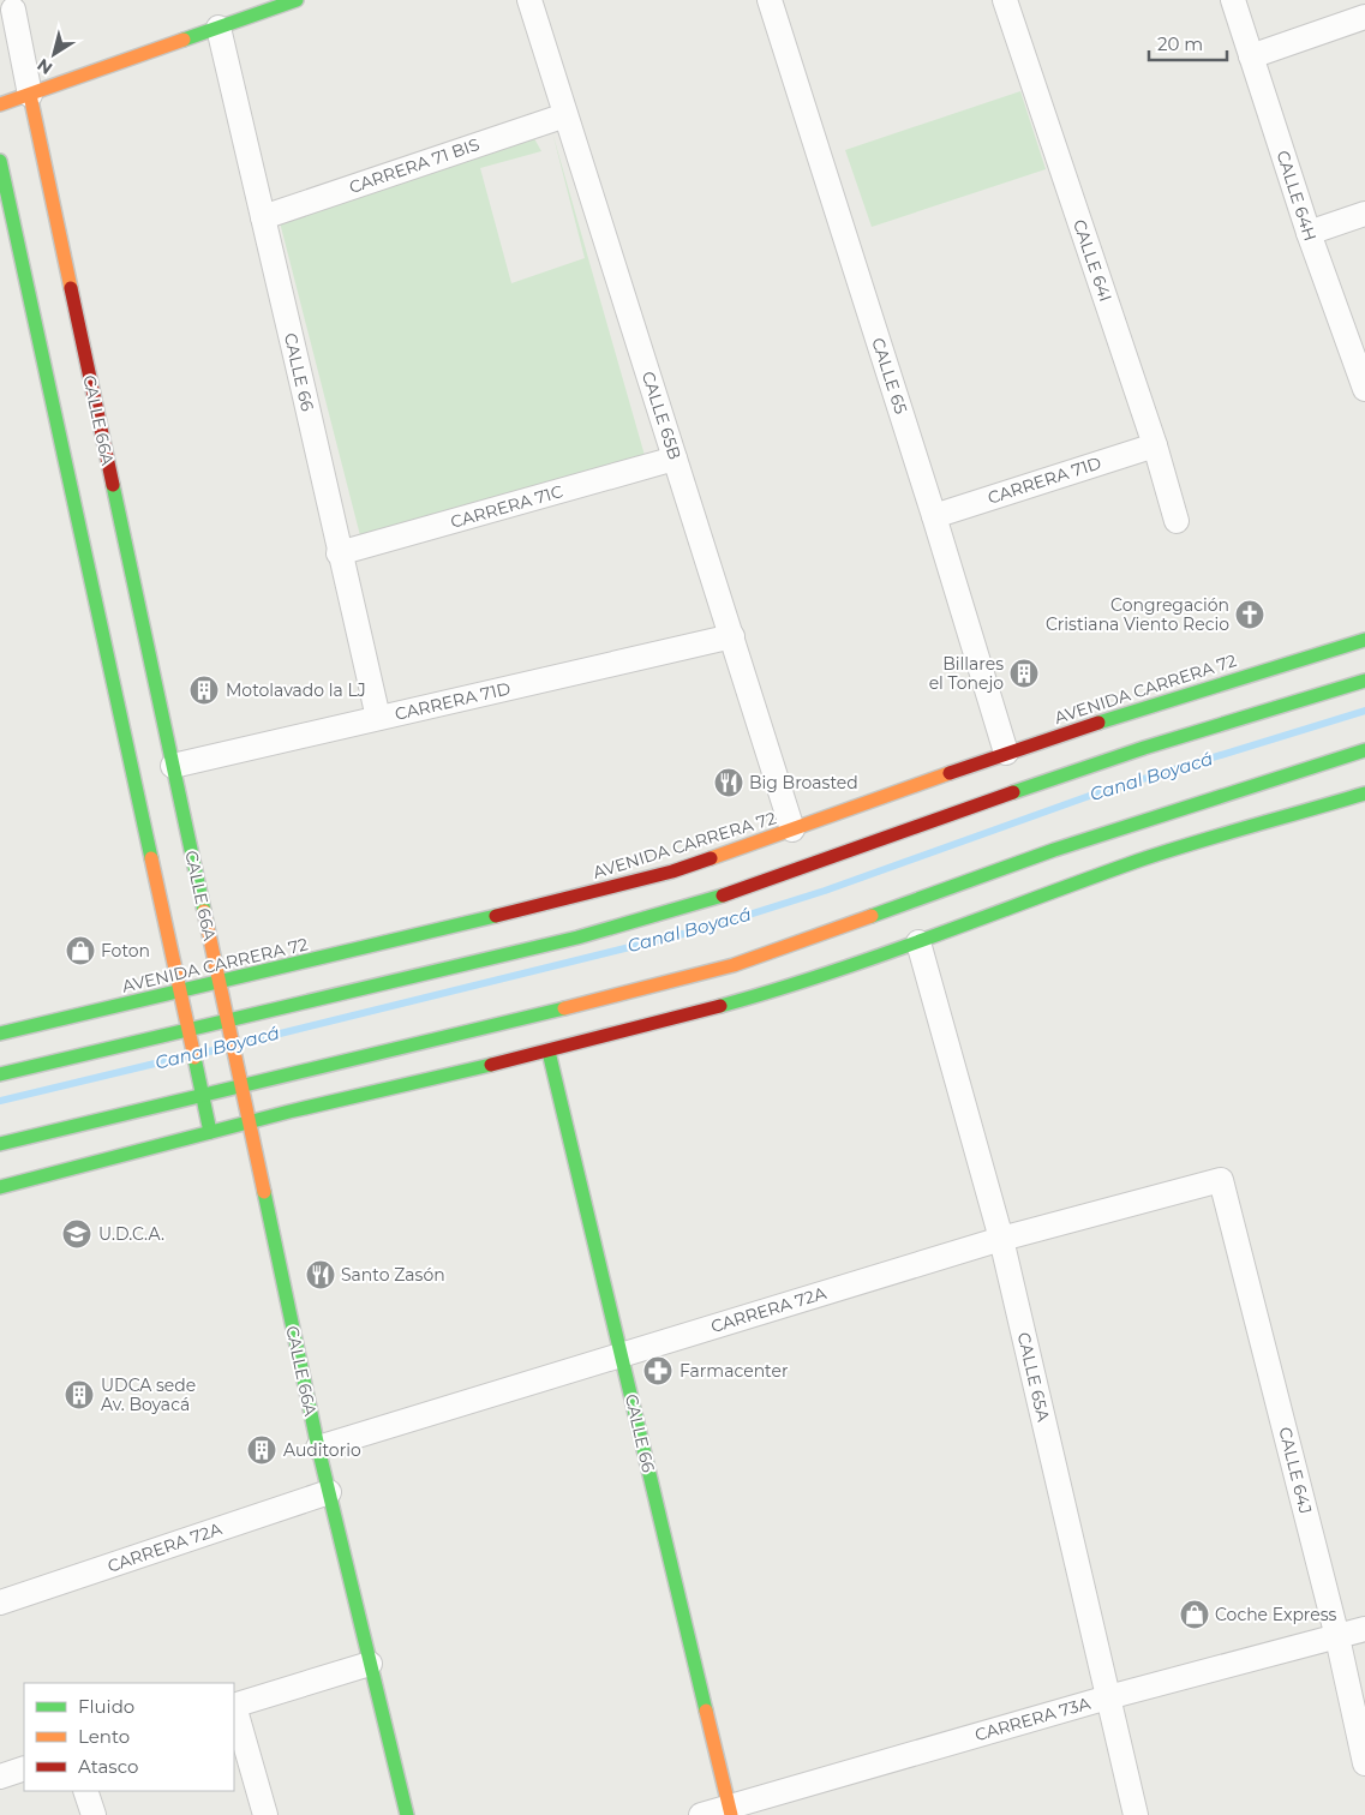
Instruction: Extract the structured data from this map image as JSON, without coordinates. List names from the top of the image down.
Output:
{
  "streets": {
    "main road": ["CALLE 66", "CALLE 66A", "AVENIDA CARRERA 72"],
    "street": [
      "CARRERA 71 BIS",
      "CALLE 64H",
      "CALLE 64I",
      "CALLE 65",
      "CALLE 65B",
      "CARRERA 71D",
      "CARRERA 71C",
      "CARRERA 72A",
      "CALLE 65A",
      "CALLE 64J",
      "CARRERA 73A"
    ]
  },
  "crossings": [
    ["CARRERA 71 BIS", "CALLE 66"],
    ["CARRERA 71 BIS", "CALLE 65B"],
    ["CALLE 64I", "CARRERA 71D"],
    ["CALLE 66", "CARRERA 71D"],
    ["CALLE 66", "CARRERA 71C"],
    ["CALLE 66", "CARRERA 72A"],
    ["CALLE 66", "CARRERA 73A"],
    ["CALLE 65", "CARRERA 71D"],
    ["CALLE 65", "AVENIDA CARRERA 72"],
    ["CALLE 65B", "CARRERA 71D"],
    ["CALLE 65B", "CARRERA 71C"],
    ["CALLE 65B", "AVENIDA CARRERA 72"],
    ["CALLE 66A", "CARRERA 71D"],
    ["CALLE 66A", "AVENIDA CARRERA 72"],
    ["CALLE 66A", "CARRERA 72A"],
    ["CARRERA 72A", "CALLE 65A"],
    ["CARRERA 72A", "CALLE 64J"],
    ["CALLE 65A", "CARRERA 73A"],
    ["CALLE 64J", "CARRERA 73A"]
  ],
  "water": ["Canal Boyacá"],
  "places": {
    "church": ["Congregación Cristiana Viento Recio"],
    "building": [
      "Billares el Tonejo",
      "Motolavado la LJ",
      "UDCA sede Av. Boyacá",
      "Auditorio"
    ],
    "restaurant": ["Big Broasted", "Santo Zasón"],
    "shop": ["Foton", "Coche Express"],
    "school or university": ["U.D.C.A."],
    "pharmacy": ["Farmacenter"]
  },
  "legend": ["Fluido", "Lento", "Atasco"],
  "scale_bar": "20 m",
  "north": "bottom left"
}
